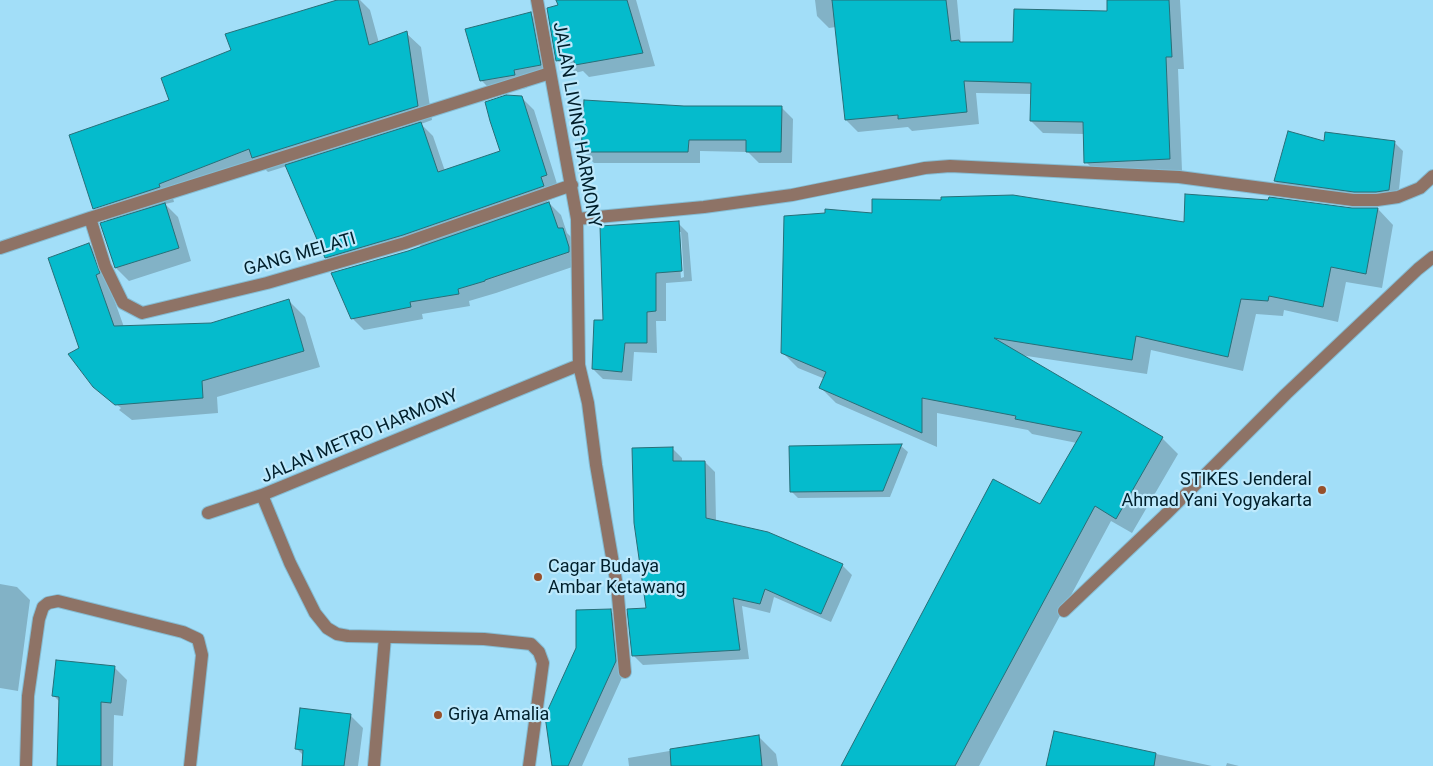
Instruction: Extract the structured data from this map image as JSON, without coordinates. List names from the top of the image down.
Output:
{
  "streets": {
    "street": ["JALAN LIVING HARMONY", "GANG MELATI", "JALAN METRO HARMONY"]
  },
  "crossings": [
    ["JALAN LIVING HARMONY", "GANG MELATI"],
    ["JALAN LIVING HARMONY", "JALAN METRO HARMONY"]
  ],
  "places": ["STIKES Jenderal Ahmad Yani Yogyakarta", "Cagar Budaya Ambar Ketawang", "Griya Amalia"]
}
